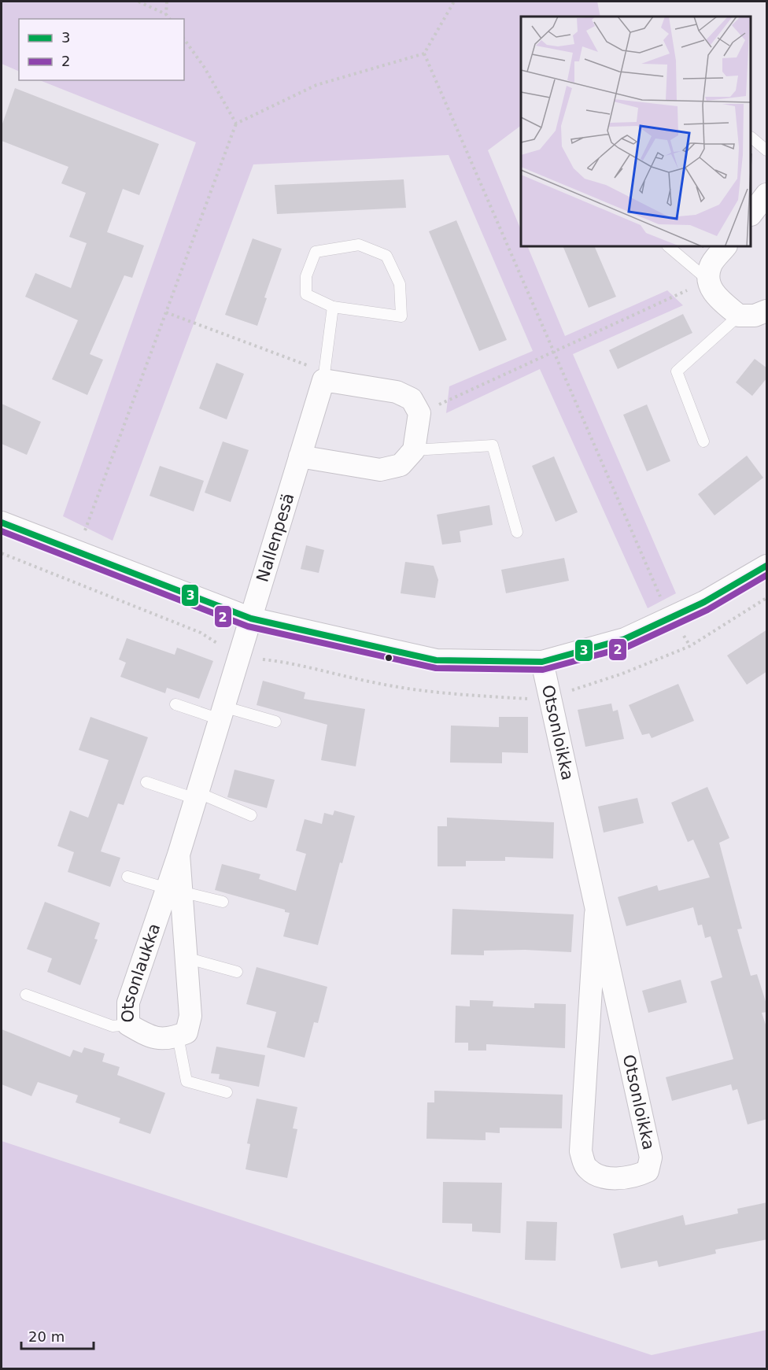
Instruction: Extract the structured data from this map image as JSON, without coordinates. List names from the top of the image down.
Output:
{
  "streets": {
    "street": ["Nallenpesä", "Otsonloikka", "Otsonlaukka"]
  },
  "crossings": [
    ["Nallenpesä", "Otsonlaukka"]
  ],
  "lines": ["transit line 3", "transit line 2"],
  "legend": ["3", "2"],
  "scale_bar": "20 m"
}
